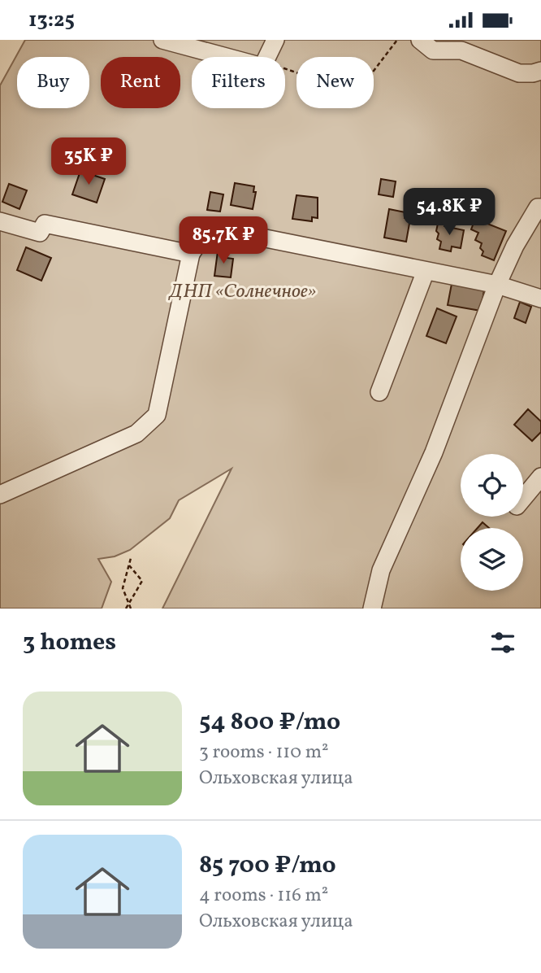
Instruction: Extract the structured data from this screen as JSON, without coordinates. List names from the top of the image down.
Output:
{
  "parks": ["ДНП «Солнечное»"],
  "page": {
    "status": "13:25",
    "chip": [
      "Buy",
      "Rent",
      "Filters",
      "New"
    ],
    "price": ["35K ₽", "54.8K ₽", "85.7K ₽"],
    "heading": "3 homes",
    "list": [
      {
        "name": "54 800 ₽/mo",
        "note": "3 rooms · 110 m² · Ольховская улица"
      },
      {
        "name": "85 700 ₽/mo",
        "note": "4 rooms · 116 m² · Ольховская улица"
      }
    ]
  }
}
